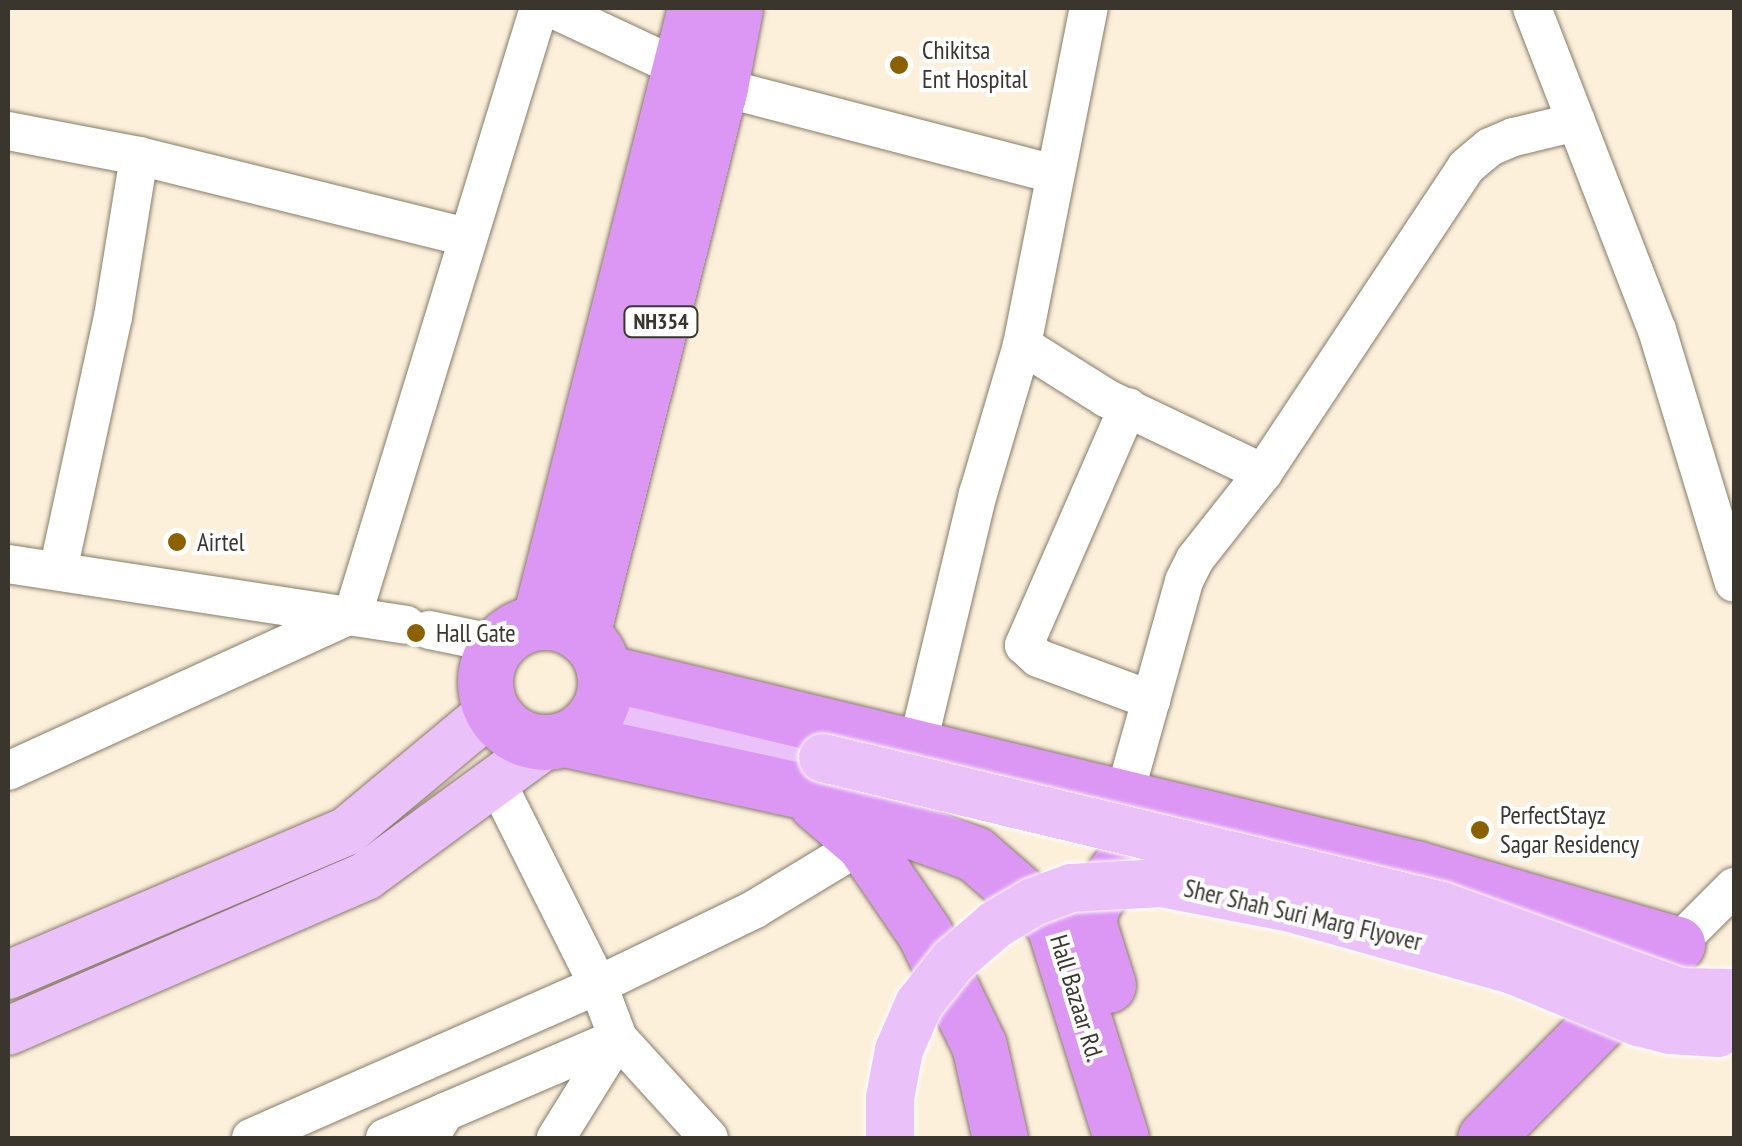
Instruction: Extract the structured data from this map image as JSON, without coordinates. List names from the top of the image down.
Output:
{
  "streets": {
    "highway": ["NH354", "Hall Bazaar Rd."],
    "main road": ["Sher Shah Suri Marg Flyover"]
  },
  "crossings": [
    ["NH354", "Hall Bazaar Rd."],
    ["Sher Shah Suri Marg Flyover", "Hall Bazaar Rd."]
  ],
  "places": [
    "Chikitsa Ent Hospital",
    "Airtel",
    "Hall Gate",
    "PerfectStayz Sagar Residency"
  ]
}
